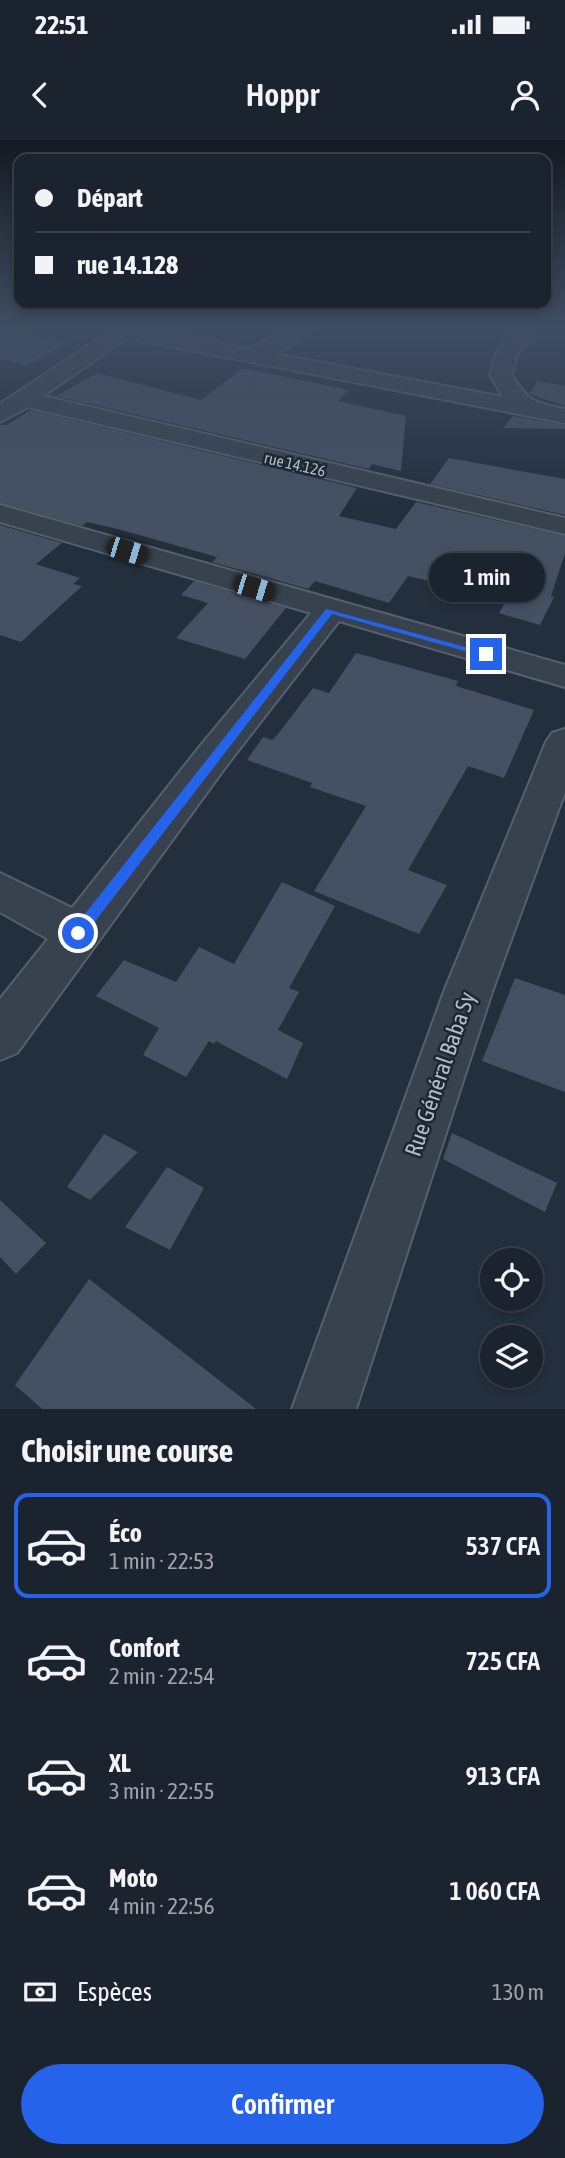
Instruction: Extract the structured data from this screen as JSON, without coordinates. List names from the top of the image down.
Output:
{
  "streets": {
    "street": ["rue 14.126", "Rue Général Baba Sy"]
  },
  "page": {
    "status": "22:51",
    "header": "Hoppr",
    "banner": ["Départ", "rue 14.128"],
    "bubble": "1 min",
    "heading": "Choisir une course",
    "list": [
      {
        "name": "Éco",
        "note": "1 min · 22:53",
        "value": "537 CFA"
      },
      {
        "name": "Confort",
        "note": "2 min · 22:54",
        "value": "725 CFA"
      },
      {
        "name": "XL",
        "note": "3 min · 22:55",
        "value": "913 CFA"
      },
      {
        "name": "Moto",
        "note": "4 min · 22:56",
        "value": "1 060 CFA"
      }
    ],
    "pay": ["Espèces", "130 m"],
    "buttons": "Confirmer"
  }
}
